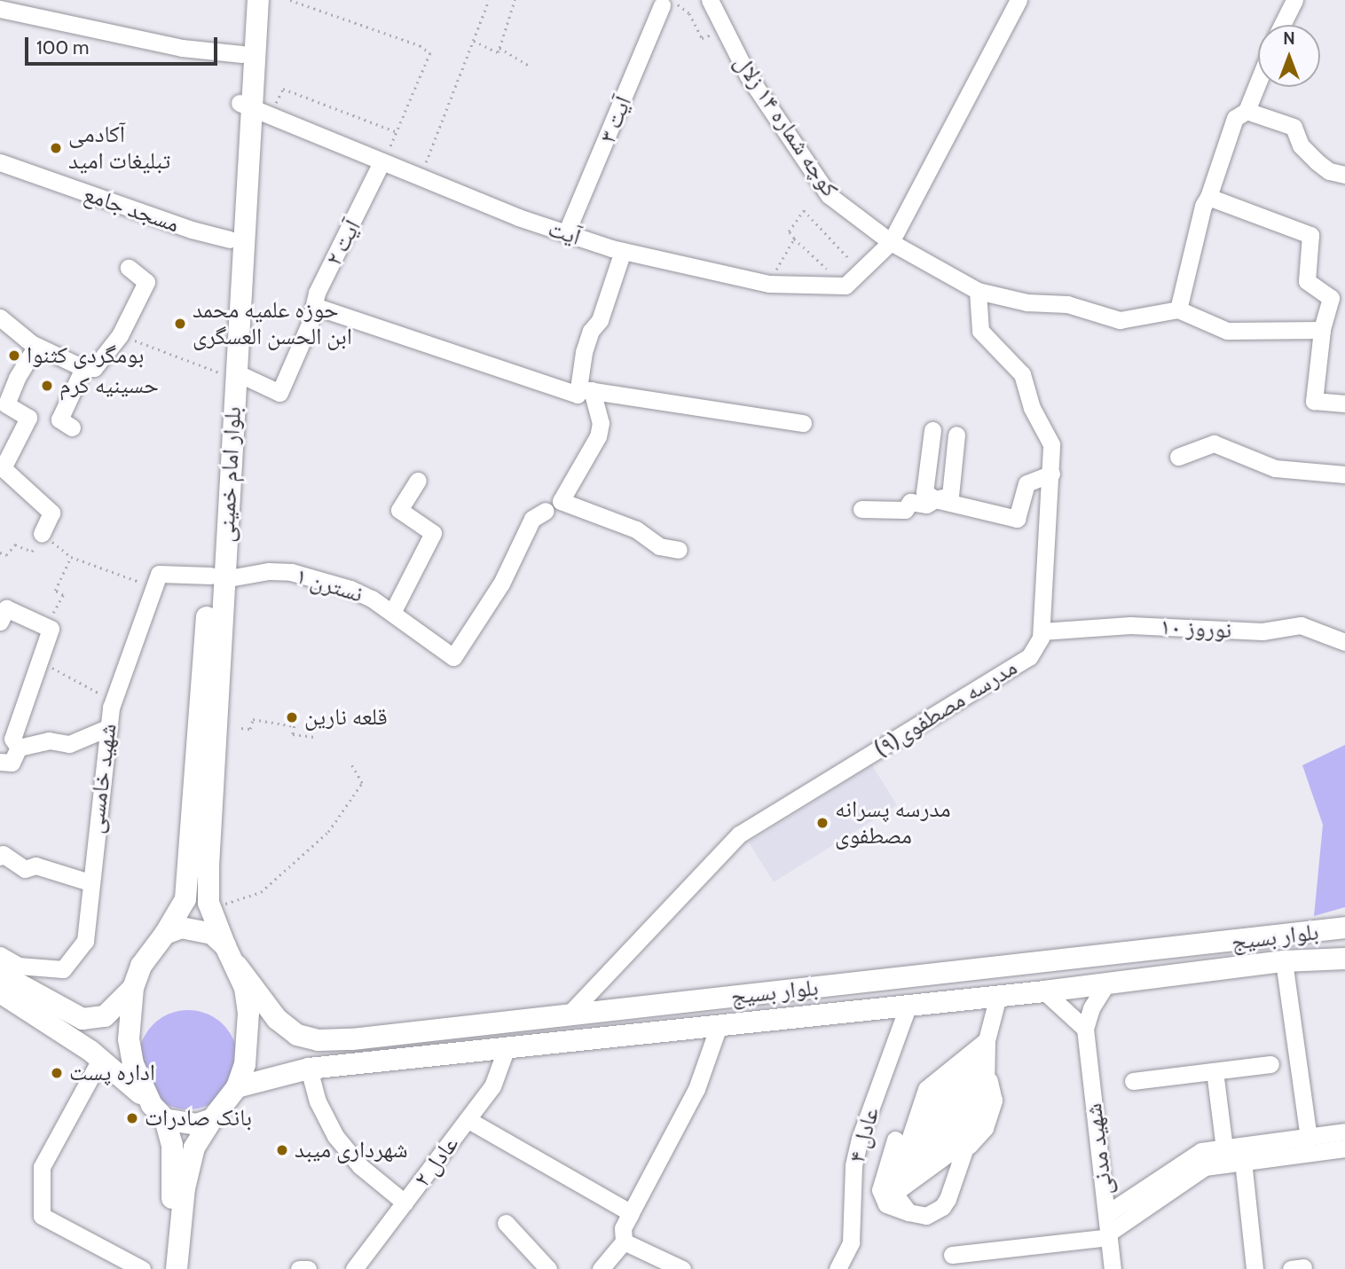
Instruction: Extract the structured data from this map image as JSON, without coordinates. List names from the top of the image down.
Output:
{
  "streets": {
    "main road": ["بلوار امام خمینی", "بلوار بسیج"],
    "street": [
      "آیت ۳",
      "کوچه شماره ۱۴ زلال",
      "مسجد جامع",
      "آیت",
      "آیت ۲",
      "نسترن ۱",
      "نوروز ۱۰",
      "مدرسه مصطفوی(۹)",
      "شهید خامسی",
      "عادل ۴",
      "شهید مدنی",
      "عادل ۲"
    ]
  },
  "crossings": [
    ["آیت ۳", "آیت"],
    ["کوچه شماره ۱۴ زلال", "آیت"],
    ["کوچه شماره ۱۴ زلال", "مدرسه مصطفوی(۹)"],
    ["مسجد جامع", "بلوار امام خمینی"],
    ["آیت", "آیت ۲"],
    ["آیت", "بلوار امام خمینی"],
    ["آیت ۲", "بلوار امام خمینی"],
    ["بلوار امام خمینی", "نسترن ۱"],
    ["بلوار امام خمینی", "بلوار بسیج"],
    ["نوروز ۱۰", "مدرسه مصطفوی(۹)"],
    ["مدرسه مصطفوی(۹)", "بلوار بسیج"],
    ["بلوار بسیج", "عادل ۴"],
    ["بلوار بسیج", "شهید مدنی"],
    ["بلوار بسیج", "عادل ۲"]
  ],
  "places": [
    "آکادمی تبلیغات امید",
    "حوزه علمیه محمد ابن الحسن العسگری",
    "بومگردی کثنوا",
    "حسینیه کرم",
    "قلعه نارین",
    "مدرسه پسرانه مصطفوی",
    "اداره پست",
    "بانک صادرات",
    "شهرداری میبد"
  ],
  "scale_bar": "100 m",
  "north": "top"
}
